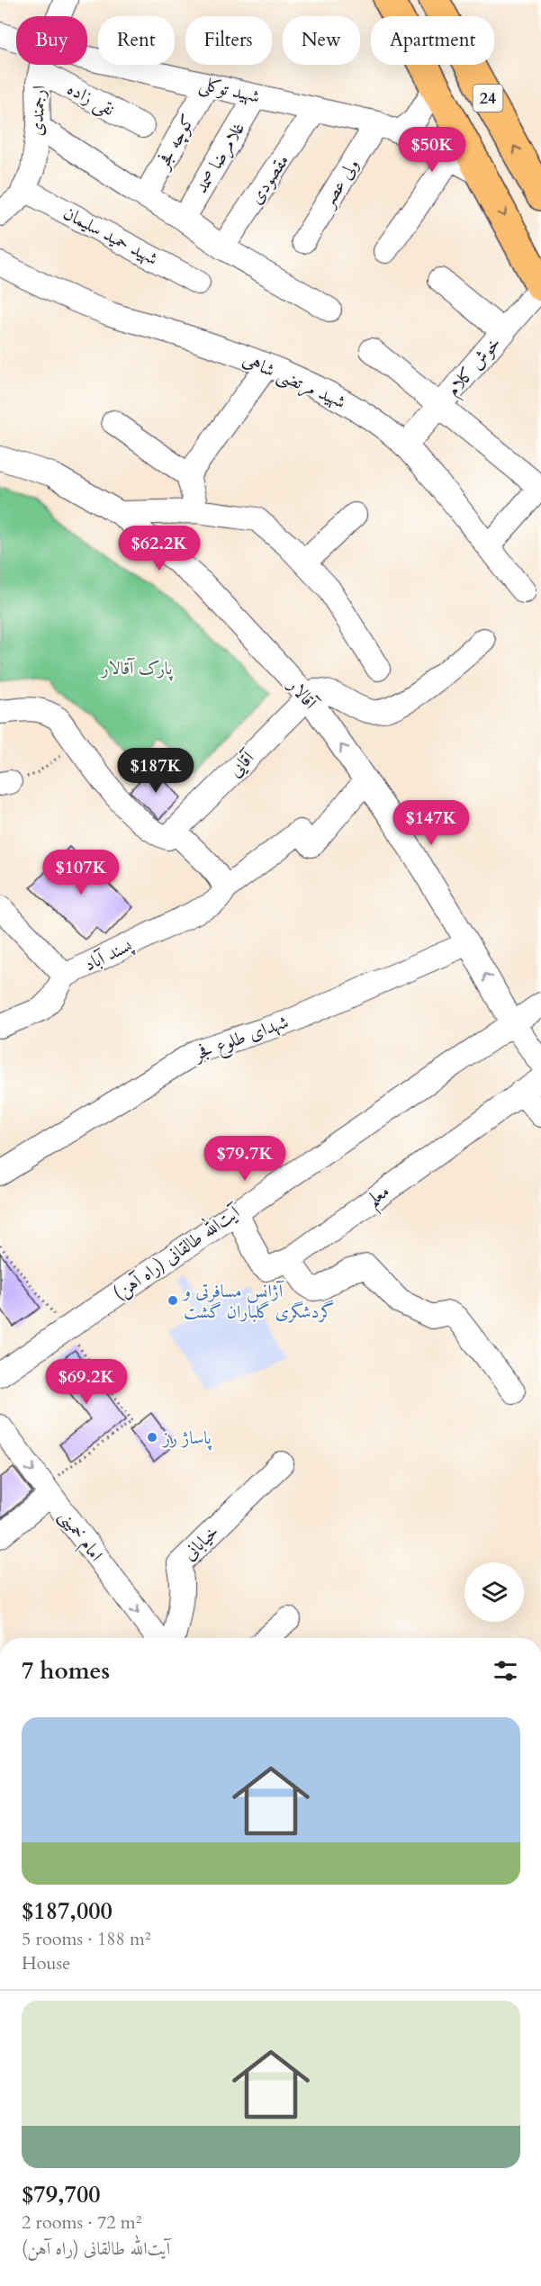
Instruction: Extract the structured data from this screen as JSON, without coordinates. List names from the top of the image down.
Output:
{
  "streets": {
    "main road": ["24"],
    "street": [
      "شهید توکلی",
      "نقی زاده",
      "ارجمندی",
      "كوچه فجر",
      "غلامرضا صمد",
      "مقصودی",
      "ولی عصر",
      "شهید حمید سلیمان",
      "خوش کلام",
      "شهید مرتضی شاهی",
      "آقالار",
      "آقایی",
      "پسند آباد",
      "شهدای طلوع فجر",
      "معلم",
      "(راه آهن) آیت‌الله طالقانی",
      "امام خمینی",
      "خیابانی"
    ]
  },
  "crossings": [
    ["شهید توکلی", "24"],
    ["شهید توکلی", "كوچه فجر"],
    ["شهید توکلی", "غلامرضا صمد"],
    ["شهید توکلی", "مقصودی"],
    ["شهید توکلی", "ولی عصر"],
    ["24", "خوش کلام"],
    ["نقی زاده", "ارجمندی"],
    ["ارجمندی", "شهید حمید سلیمان"],
    ["خوش کلام", "شهید مرتضی شاهی"],
    ["آقالار", "آقایی"],
    ["آقالار", "پسند آباد"],
    ["آقالار", "شهدای طلوع فجر"],
    ["آقالار", "(راه آهن) آیت‌الله طالقانی"],
    ["معلم", "(راه آهن) آیت‌الله طالقانی"]
  ],
  "one_way": ["امام خمینی"],
  "parks": ["پارک آقالار"],
  "places": ["آژانس مسافرتی و گردشگری گلباران گشت", "پاساژ رز"],
  "page": {
    "chip": [
      "Buy",
      "Rent",
      "Filters",
      "New",
      "Apartment"
    ],
    "price": [
      "$50K",
      "$62.2K",
      "$187K",
      "$147K",
      "$107K",
      "$79.7K",
      "$69.2K"
    ],
    "heading": "7 homes",
    "list": [
      {
        "name": "$187,000",
        "note": "5 rooms · 188 m² · House"
      },
      {
        "name": "$79,700",
        "note": "2 rooms · 72 m² · (راه آهن) آیت‌الله طالقانی"
      }
    ]
  }
}
